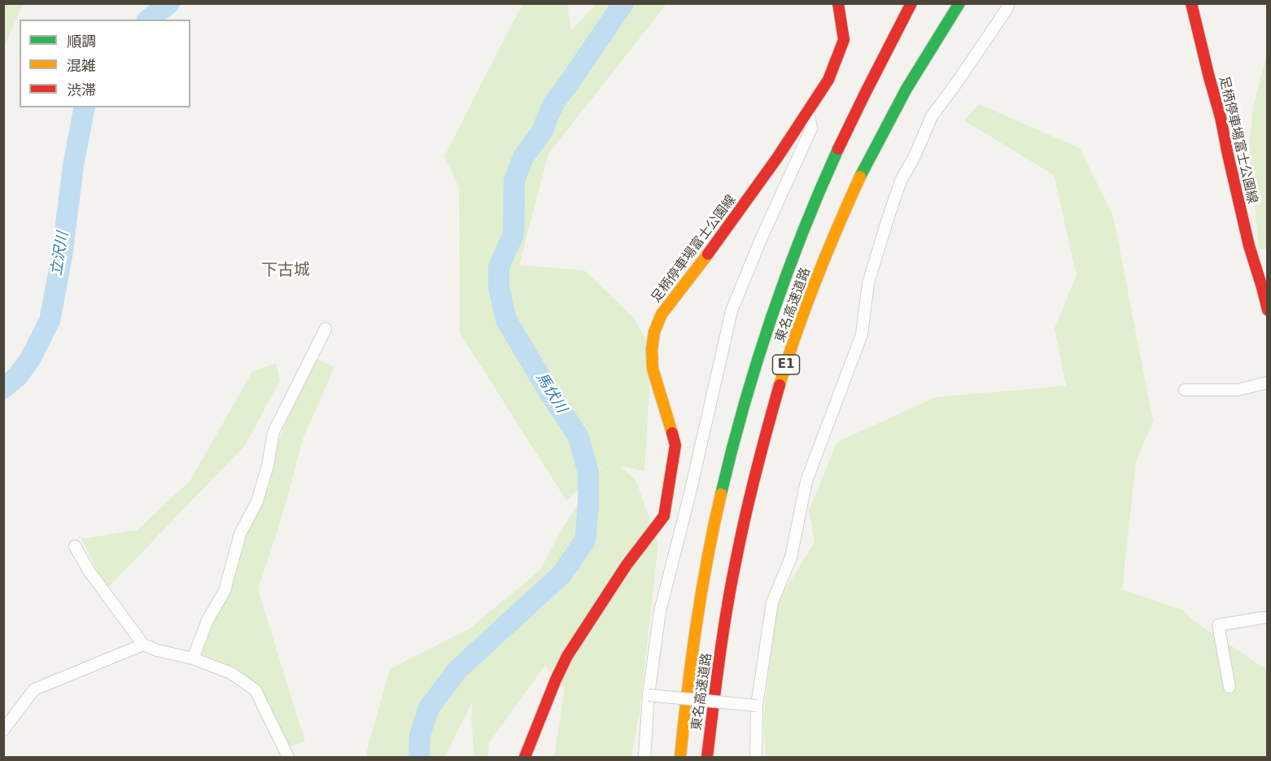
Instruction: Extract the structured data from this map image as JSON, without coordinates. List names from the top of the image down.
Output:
{
  "streets": {
    "main road": ["足柄停車場富士公園線", "東名高速道路", "E1"]
  },
  "districts": ["下古城"],
  "water": ["立沢川", "馬伏川"],
  "legend": ["順調", "混雑", "渋滞"]
}
